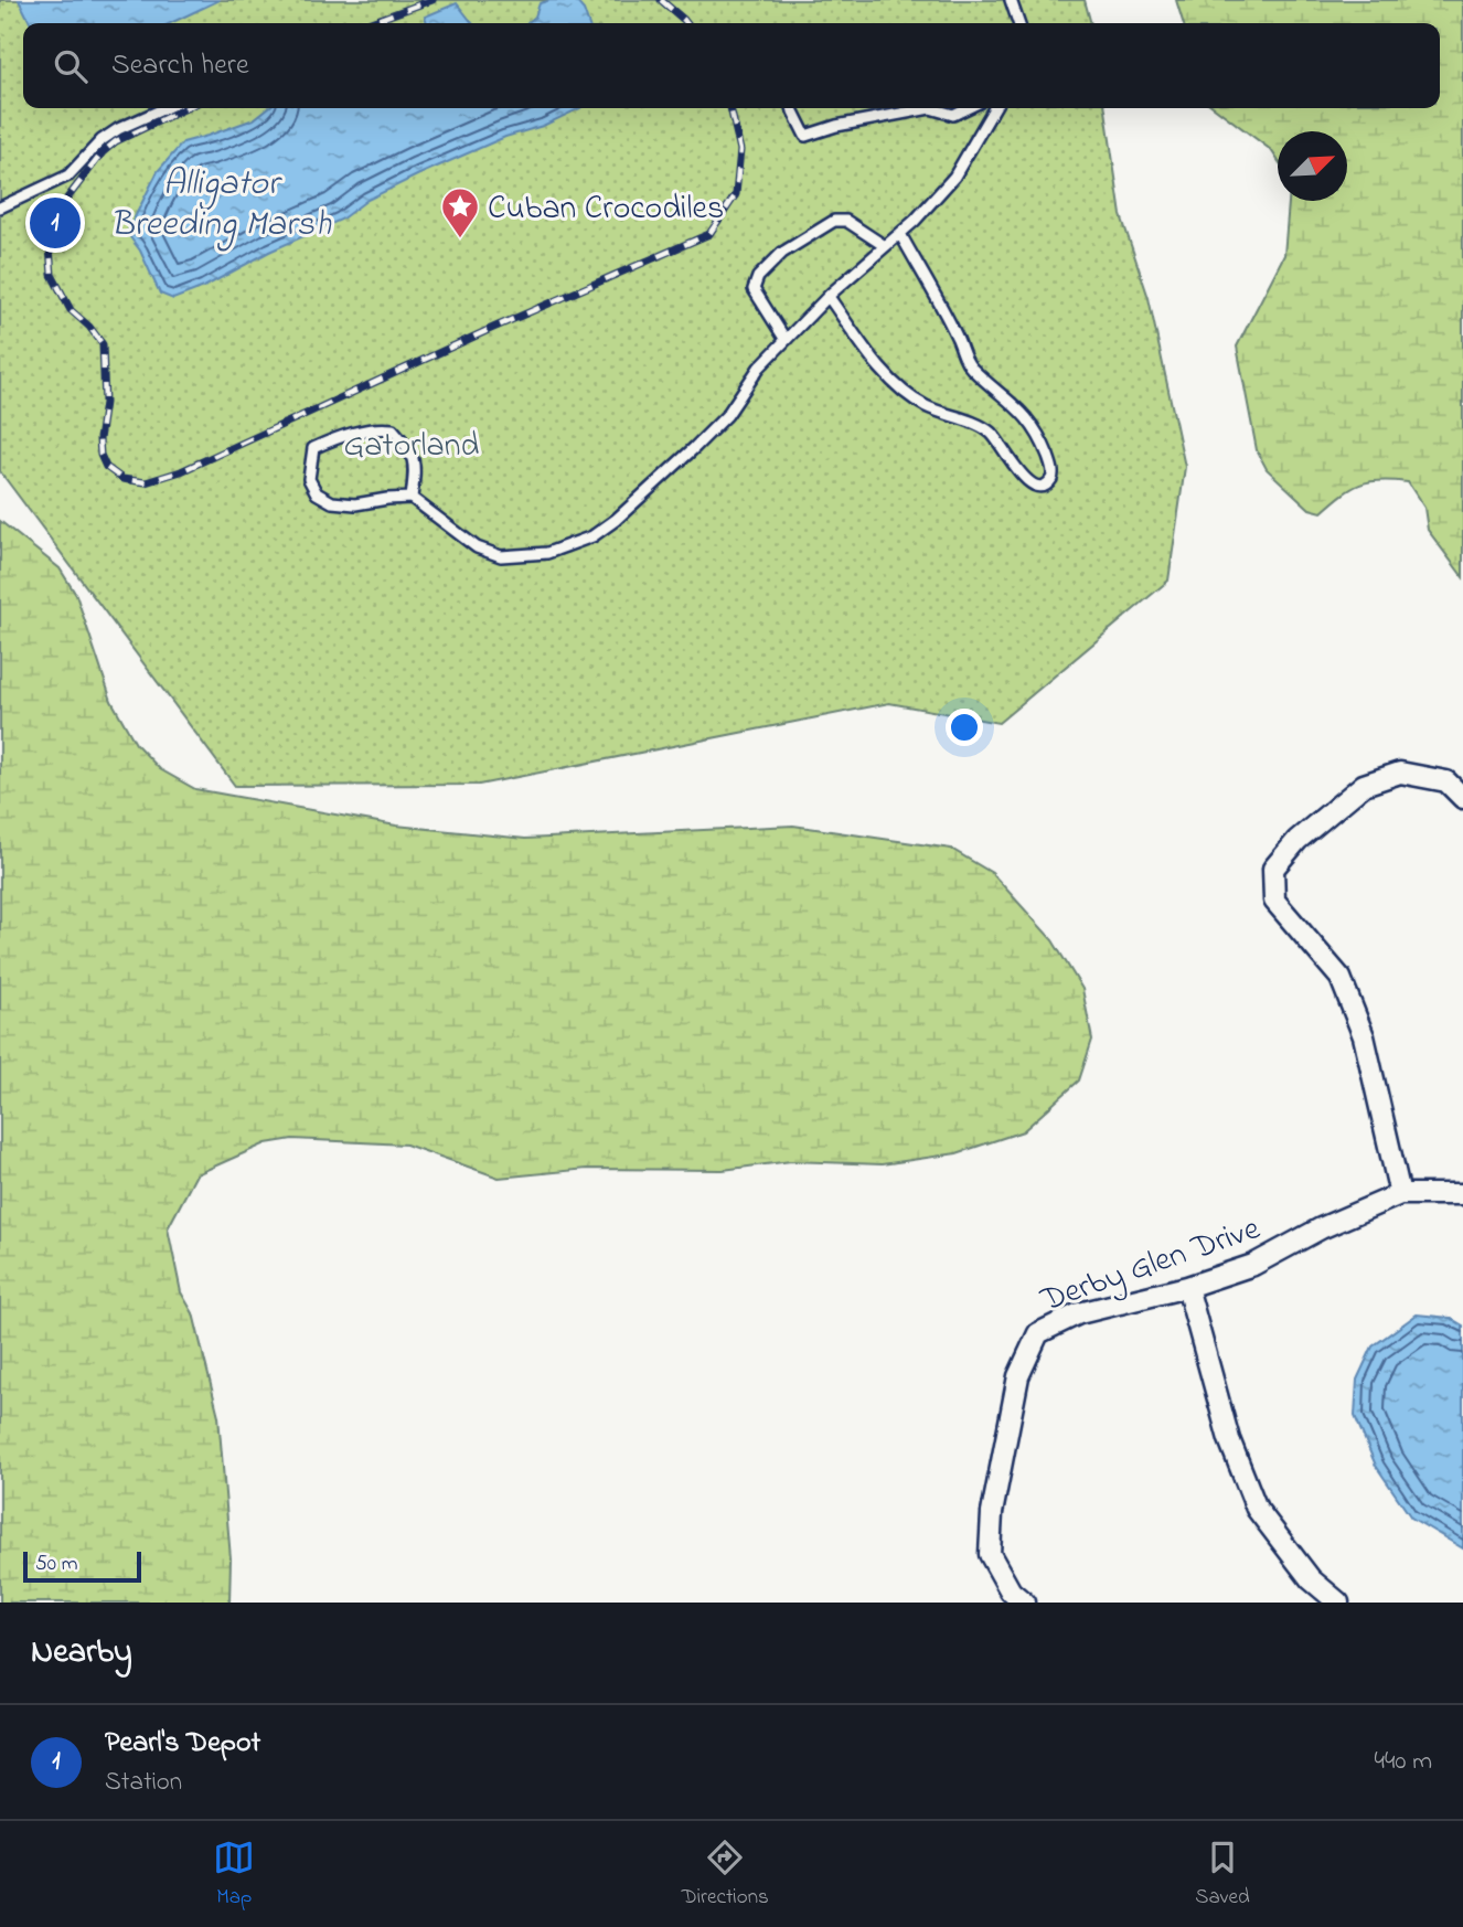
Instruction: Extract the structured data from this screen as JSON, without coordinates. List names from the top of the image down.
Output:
{
  "streets": {
    "street": ["Derby Glen Drive"]
  },
  "water": ["Alligator Breeding Marsh"],
  "parks": ["Gatorland"],
  "places": {
    "place": ["Cuban Crocodiles"]
  },
  "scale_bar": "50 m",
  "north": "top right",
  "page": {
    "search": "Search here",
    "pins": "1",
    "scale": "50 m",
    "heading": "Nearby",
    "list": [
      {
        "mark": "1",
        "name": "Pearl's Depot",
        "note": "Station",
        "value": "440 m"
      }
    ],
    "nav": ["Map", "Directions", "Saved"]
  }
}
